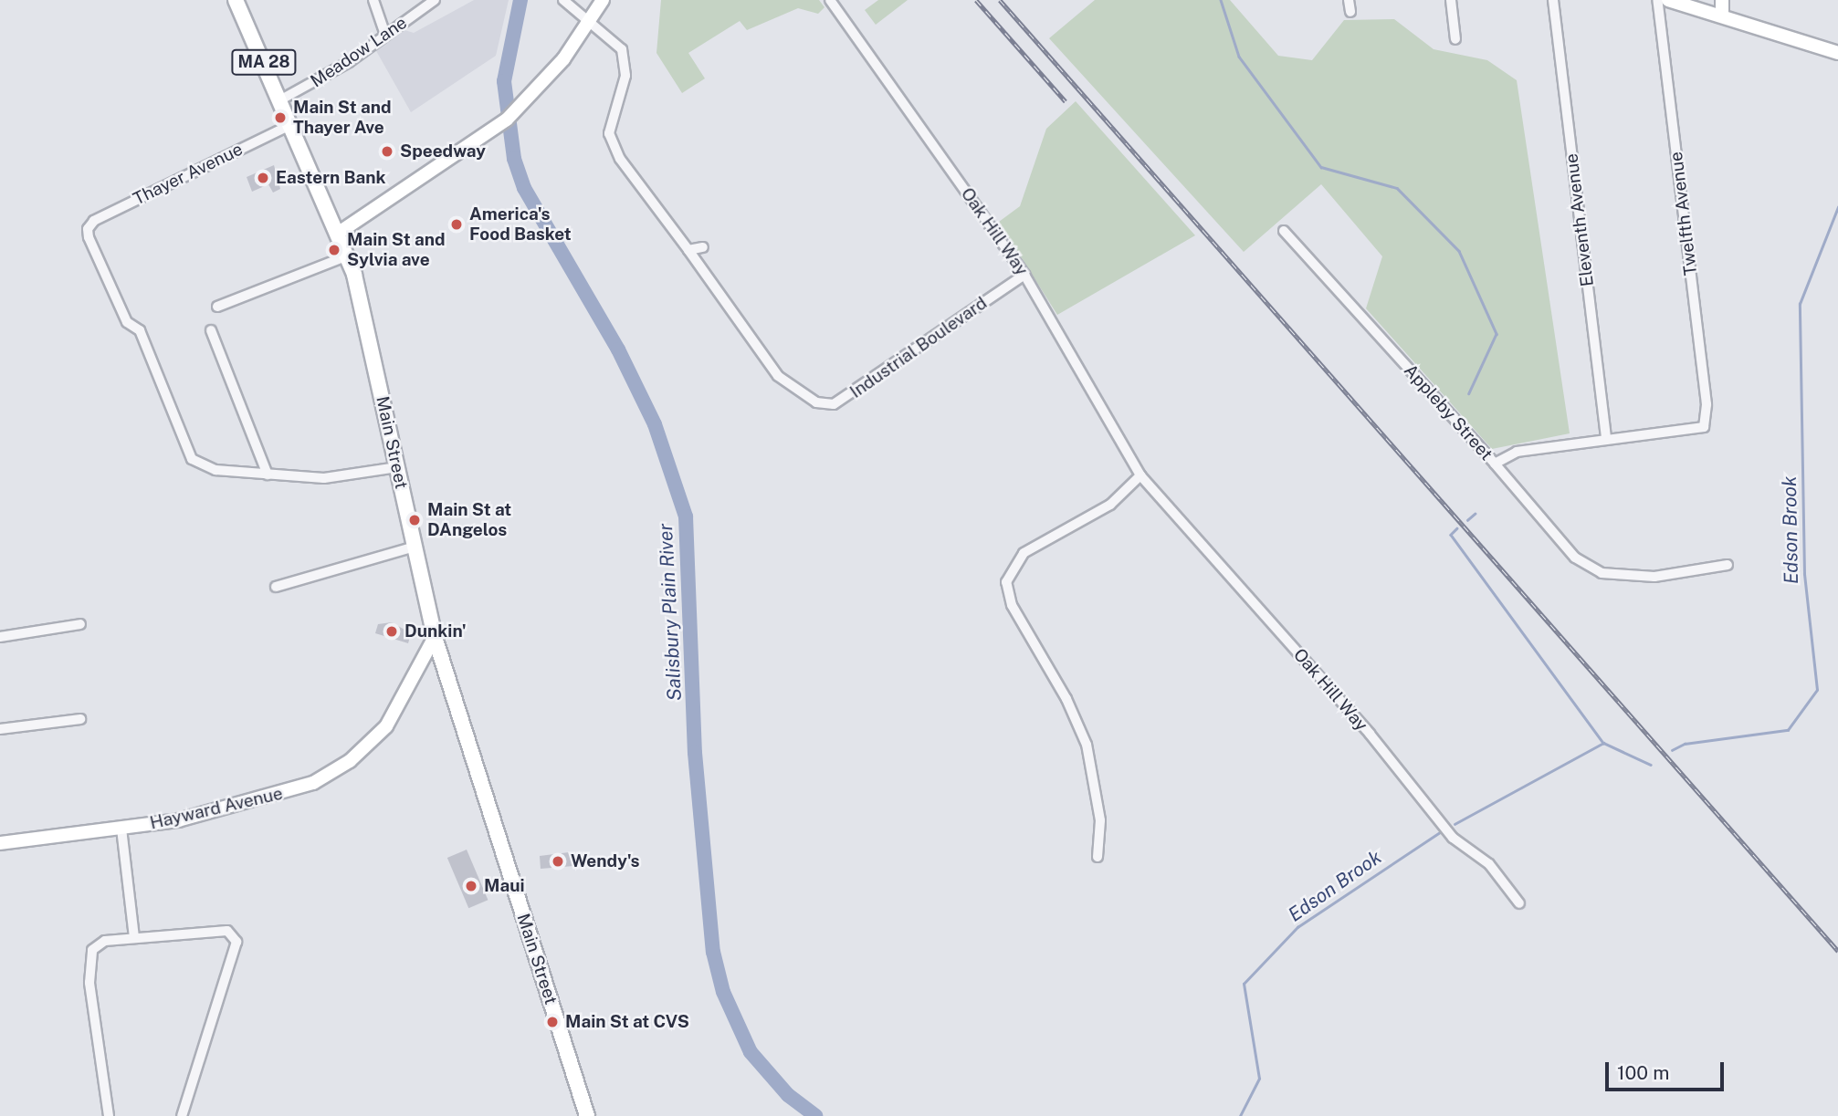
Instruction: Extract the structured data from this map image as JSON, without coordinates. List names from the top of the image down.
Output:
{
  "streets": {
    "main road": ["MA 28", "Main Street", "Hayward Avenue"],
    "street": [
      "Meadow Lane",
      "Thayer Avenue",
      "Twelfth Avenue",
      "Eleventh Avenue",
      "Oak Hill Way",
      "Industrial Boulevard",
      "Appleby Street"
    ]
  },
  "crossings": [
    ["Meadow Lane", "Main Street"],
    ["Thayer Avenue", "Main Street"],
    ["Twelfth Avenue", "Appleby Street"],
    ["Eleventh Avenue", "Appleby Street"],
    ["Oak Hill Way", "Industrial Boulevard"],
    ["Main Street", "Hayward Avenue"]
  ],
  "water": ["Edson Brook", "Salisbury Plain River"],
  "places": [
    "Main St and Thayer Ave",
    "Speedway",
    "Eastern Bank",
    "America's Food Basket",
    "Main St and Sylvia ave",
    "Main St at DAngelos",
    "Dunkin'",
    "Wendy's",
    "Maui",
    "Main St at CVS"
  ],
  "scale_bar": "100 m"
}
